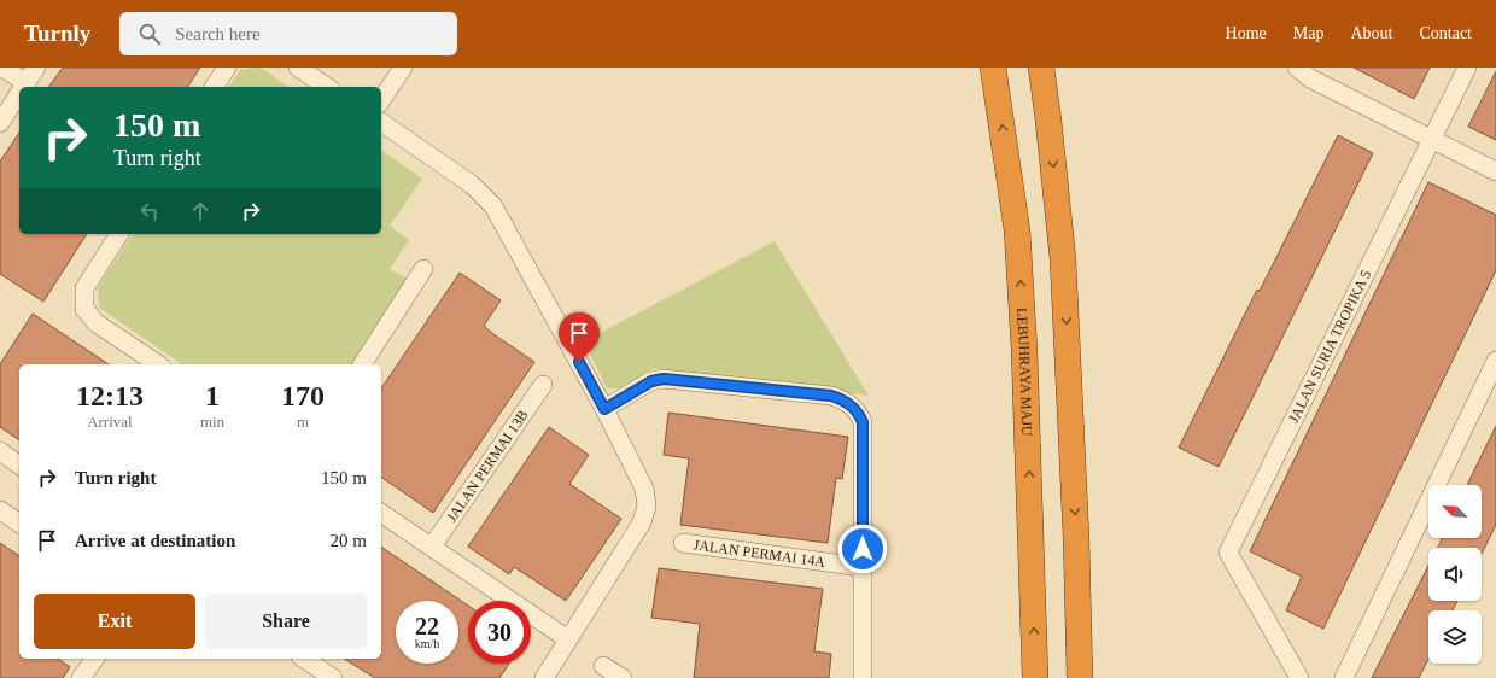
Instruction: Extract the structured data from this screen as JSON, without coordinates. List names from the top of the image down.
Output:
{
  "streets": {
    "highway": ["LEBUHRAYA MAJU"],
    "street": ["JALAN SURIA TROPIKA 5", "JALAN PERMAI 13B", "JALAN PERMAI 14A"]
  },
  "north": "top left",
  "page": {
    "header": "Turnly",
    "search": "Search here",
    "nav": [
      "Home",
      "Map",
      "About",
      "Contact"
    ],
    "turn": ["150 m", "Turn right"],
    "eta": [
      "12:13",
      "Arrival",
      "1",
      "min",
      "170",
      "m"
    ],
    "list": [
      {
        "name": "Turn right",
        "value": "150 m"
      },
      {
        "name": "Arrive at destination",
        "value": "20 m"
      }
    ],
    "buttons": ["Exit", "Share"],
    "speed": "22 km/h",
    "limit": "30"
  }
}
